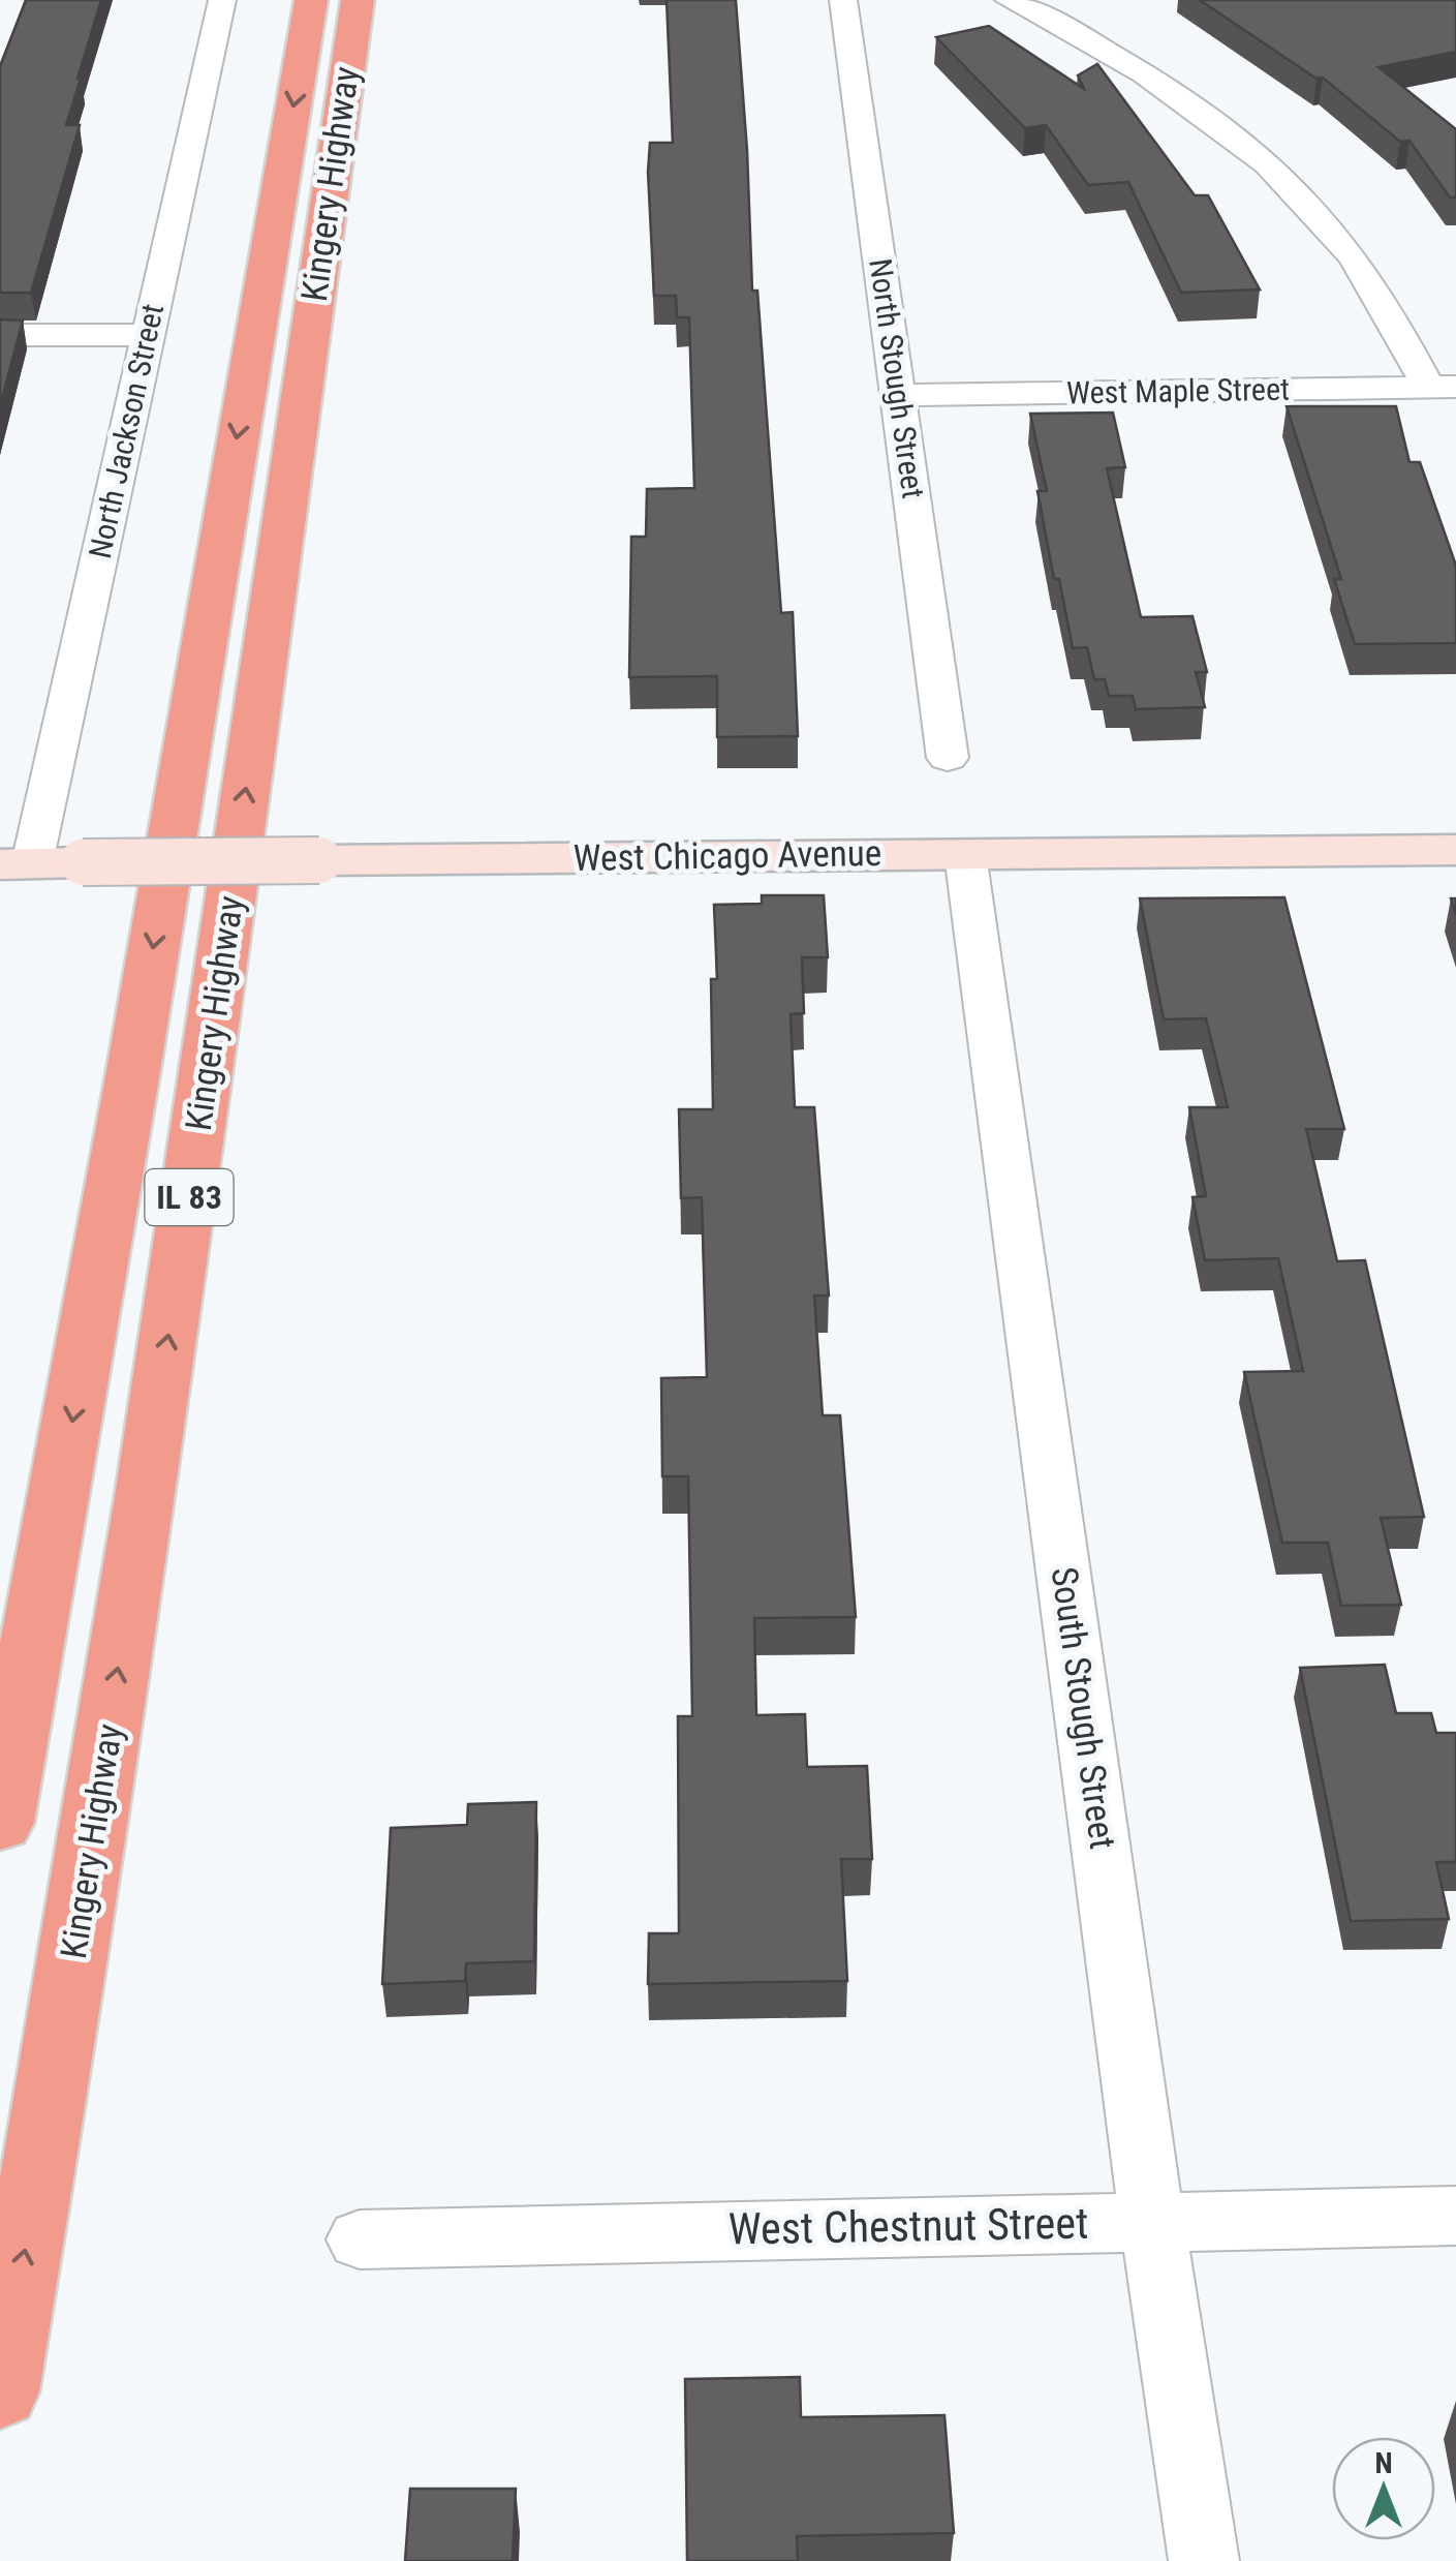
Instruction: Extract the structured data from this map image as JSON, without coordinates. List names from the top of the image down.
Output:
{
  "streets": {
    "highway": ["Kingery Highway", "IL 83"],
    "main road": ["West Chicago Avenue"],
    "street": [
      "North Stough Street",
      "West Maple Street",
      "North Jackson Street",
      "South Stough Street",
      "West Chestnut Street"
    ]
  },
  "crossings": [
    ["North Stough Street", "West Maple Street"],
    ["North Jackson Street", "West Chicago Avenue"],
    ["West Chicago Avenue", "South Stough Street"],
    ["South Stough Street", "West Chestnut Street"]
  ],
  "north": "top"
}
